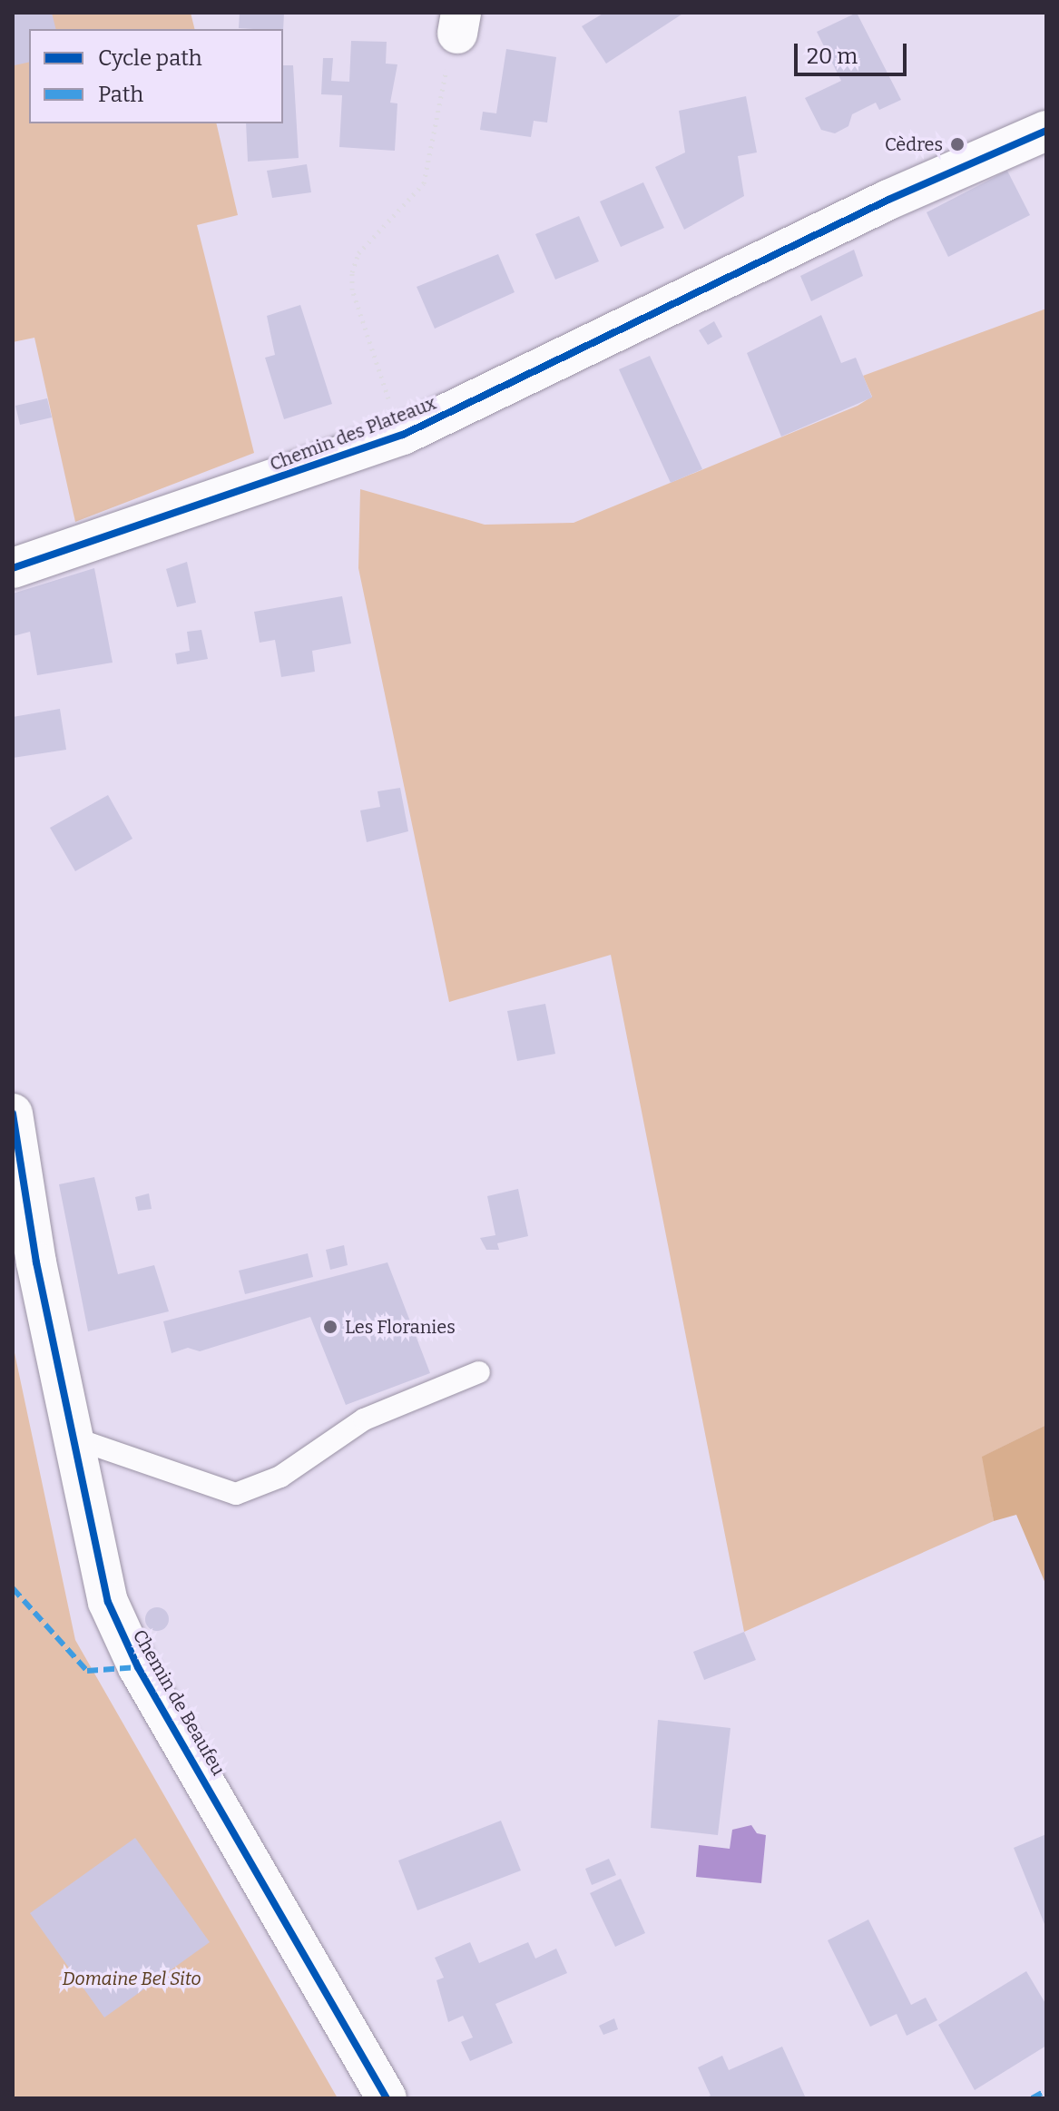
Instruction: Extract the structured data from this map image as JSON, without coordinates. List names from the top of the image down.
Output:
{
  "streets": {
    "street": ["Chemin des Plateaux", "Chemin de Beaufeu"]
  },
  "parks": ["Domaine Bel Sito"],
  "places": ["Cèdres", "Les Floranies"],
  "legend": ["Cycle path", "Path"],
  "scale_bar": "20 m"
}
